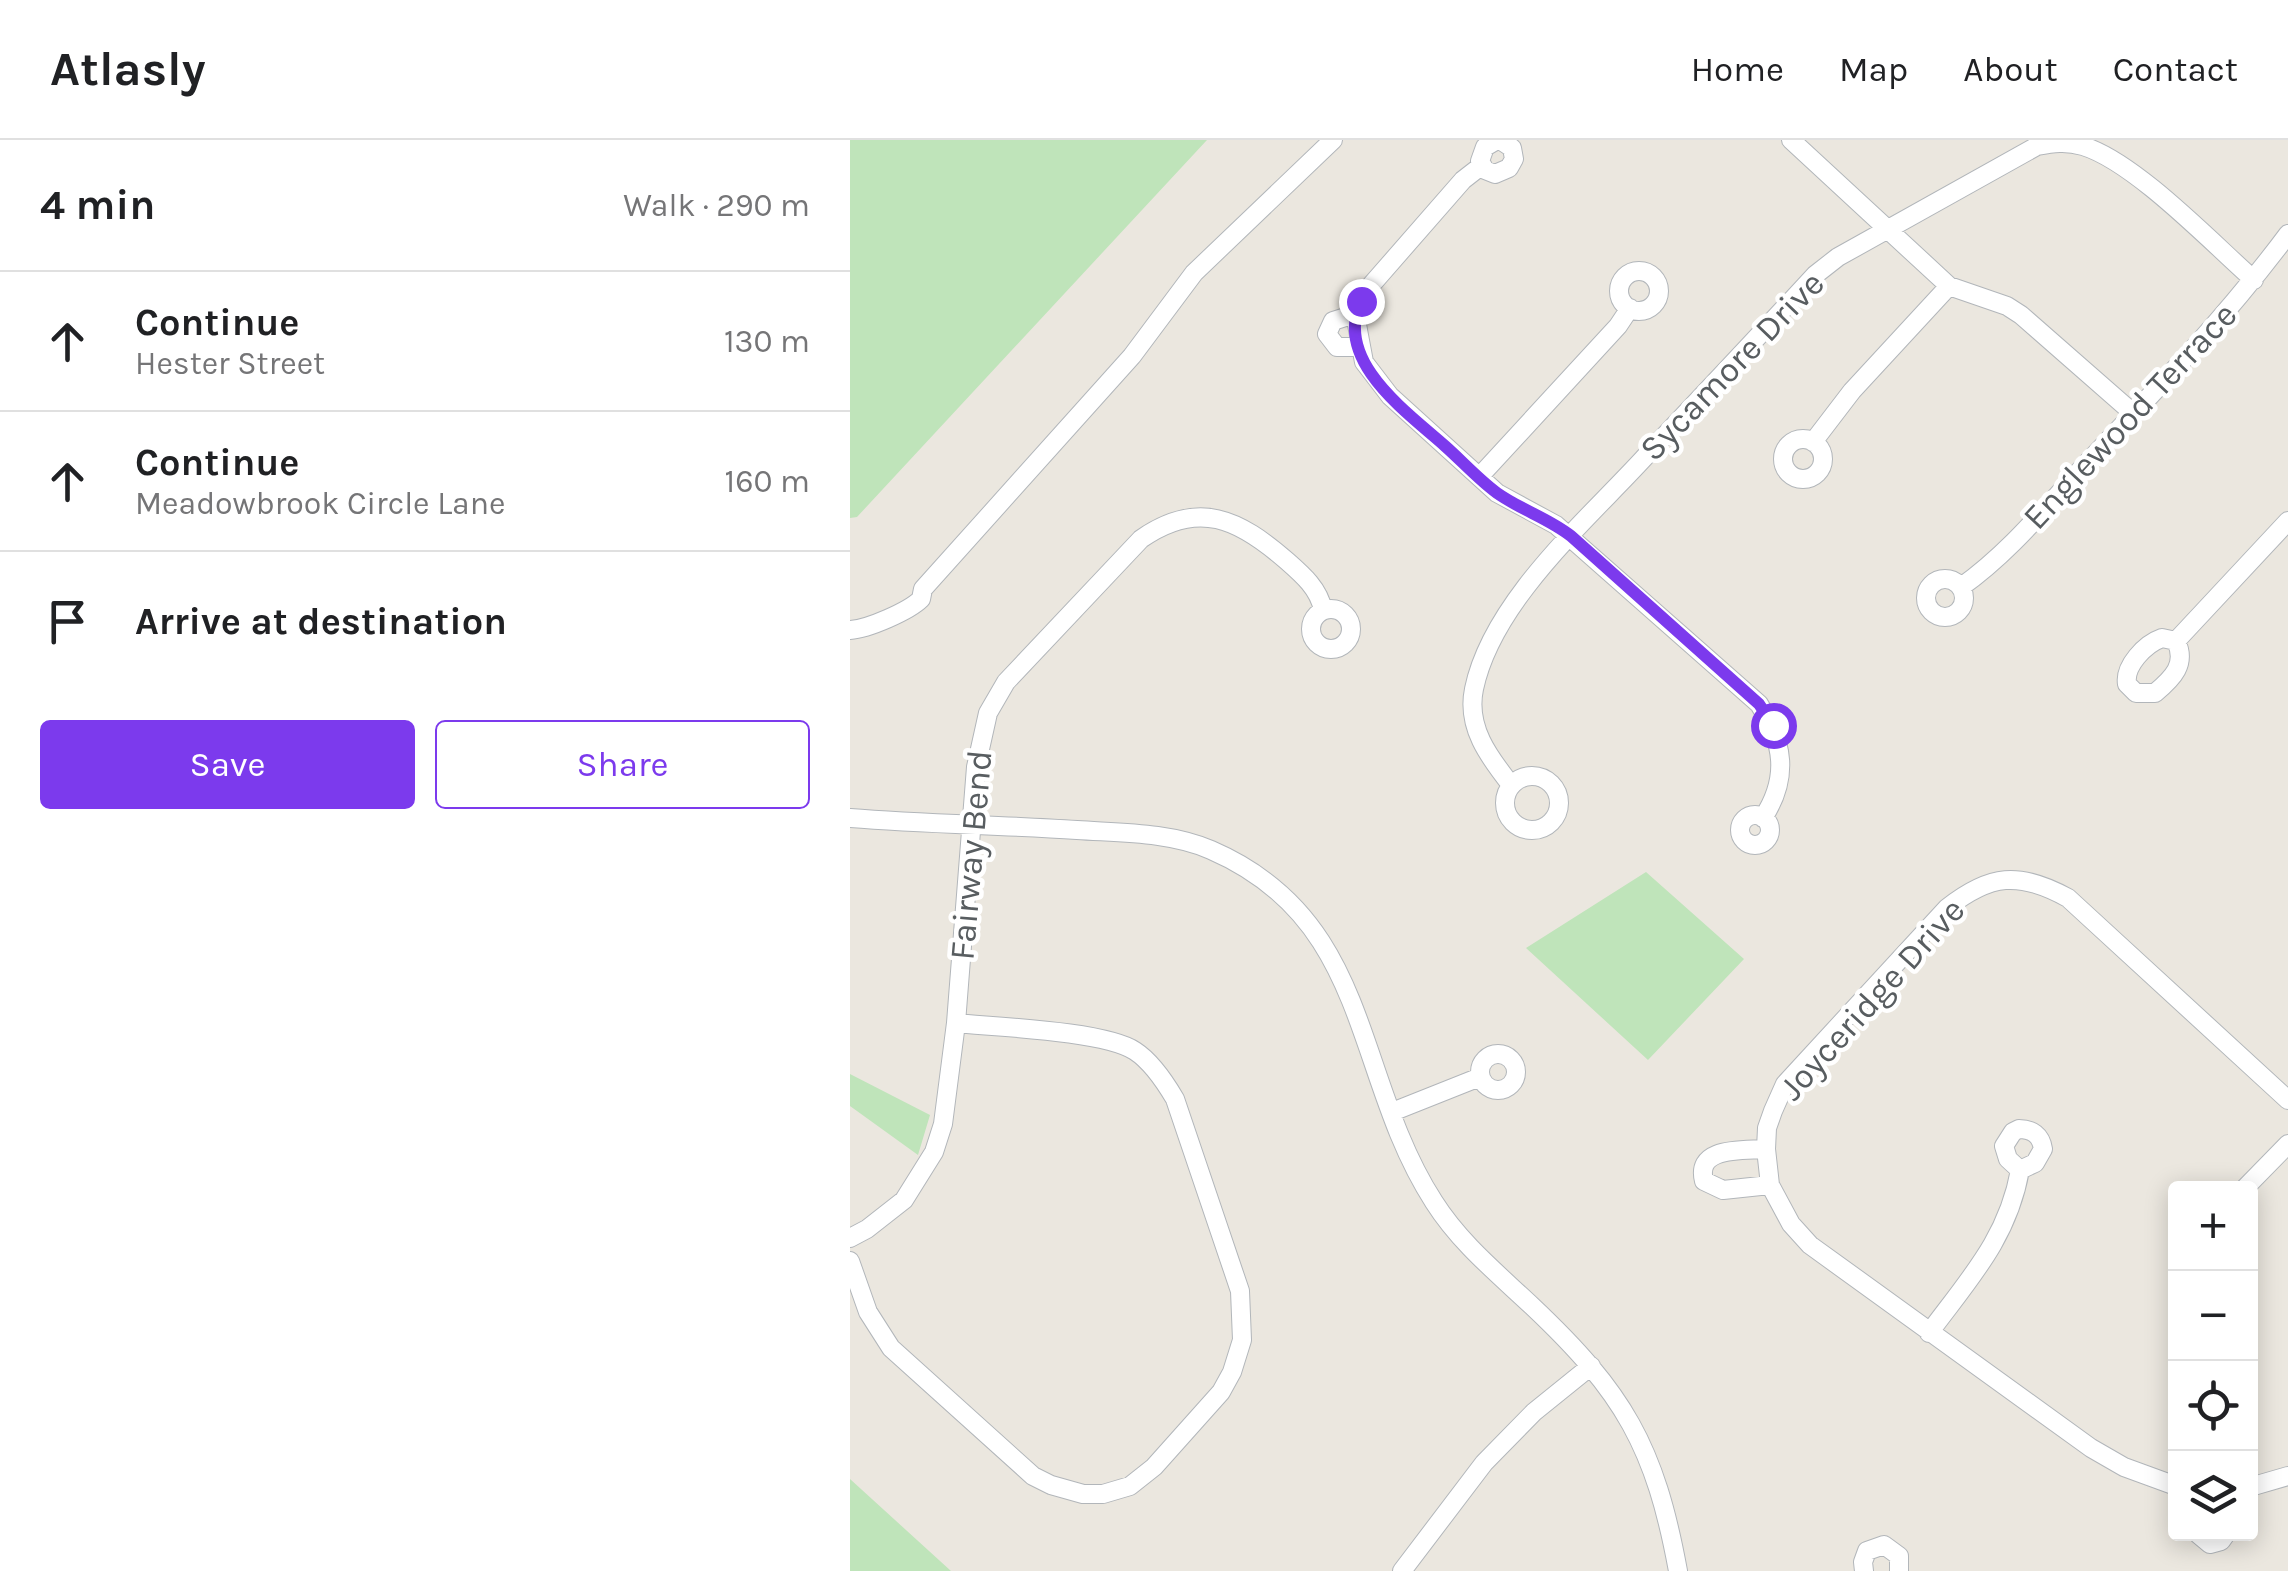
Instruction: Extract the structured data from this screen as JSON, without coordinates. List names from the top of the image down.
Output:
{
  "streets": {
    "street": [
      "Sycamore Drive",
      "Englewood Terrace",
      "Fairway Bend",
      "Joyceridge Drive"
    ]
  },
  "crossings": [
    ["Sycamore Drive", "Englewood Terrace"]
  ],
  "page": {
    "header": "Atlasly",
    "nav": [
      "Home",
      "Map",
      "About",
      "Contact"
    ],
    "heading": ["4 min", "Walk · 290 m"],
    "list": [
      ["Continue", "Hester Street", "130 m"],
      ["Continue", "Meadowbrook Circle Lane", "160 m"],
      "Arrive at destination"
    ],
    "buttons": ["Save", "Share"],
    "map_buttons": ["+", "−"]
  }
}
